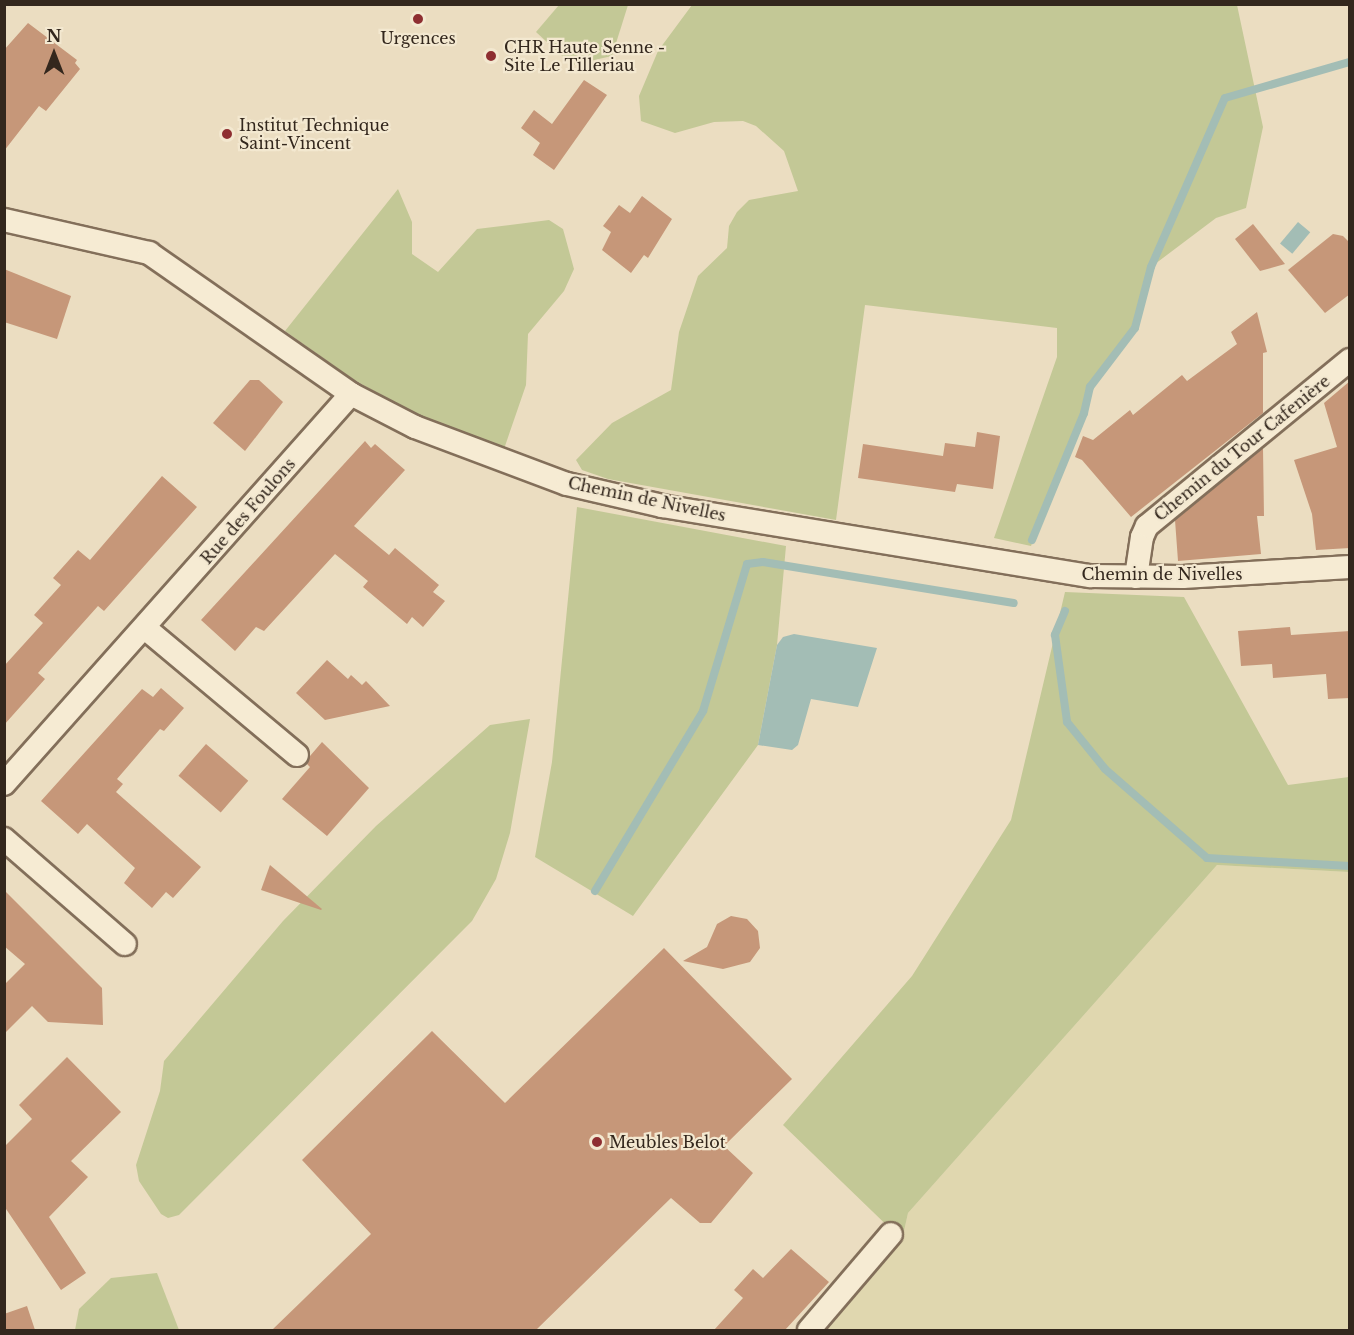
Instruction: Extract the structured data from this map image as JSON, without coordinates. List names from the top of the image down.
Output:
{
  "streets": {
    "street": ["Chemin du Tour Cafenière", "Chemin de Nivelles", "Rue des Foulons"]
  },
  "crossings": [
    ["Chemin du Tour Cafenière", "Chemin de Nivelles"],
    ["Chemin de Nivelles", "Rue des Foulons"]
  ],
  "places": [
    "Urgences",
    "CHR Haute Senne - Site Le Tilleriau",
    "Institut Technique Saint-Vincent",
    "Meubles Belot"
  ],
  "north": "top"
}
